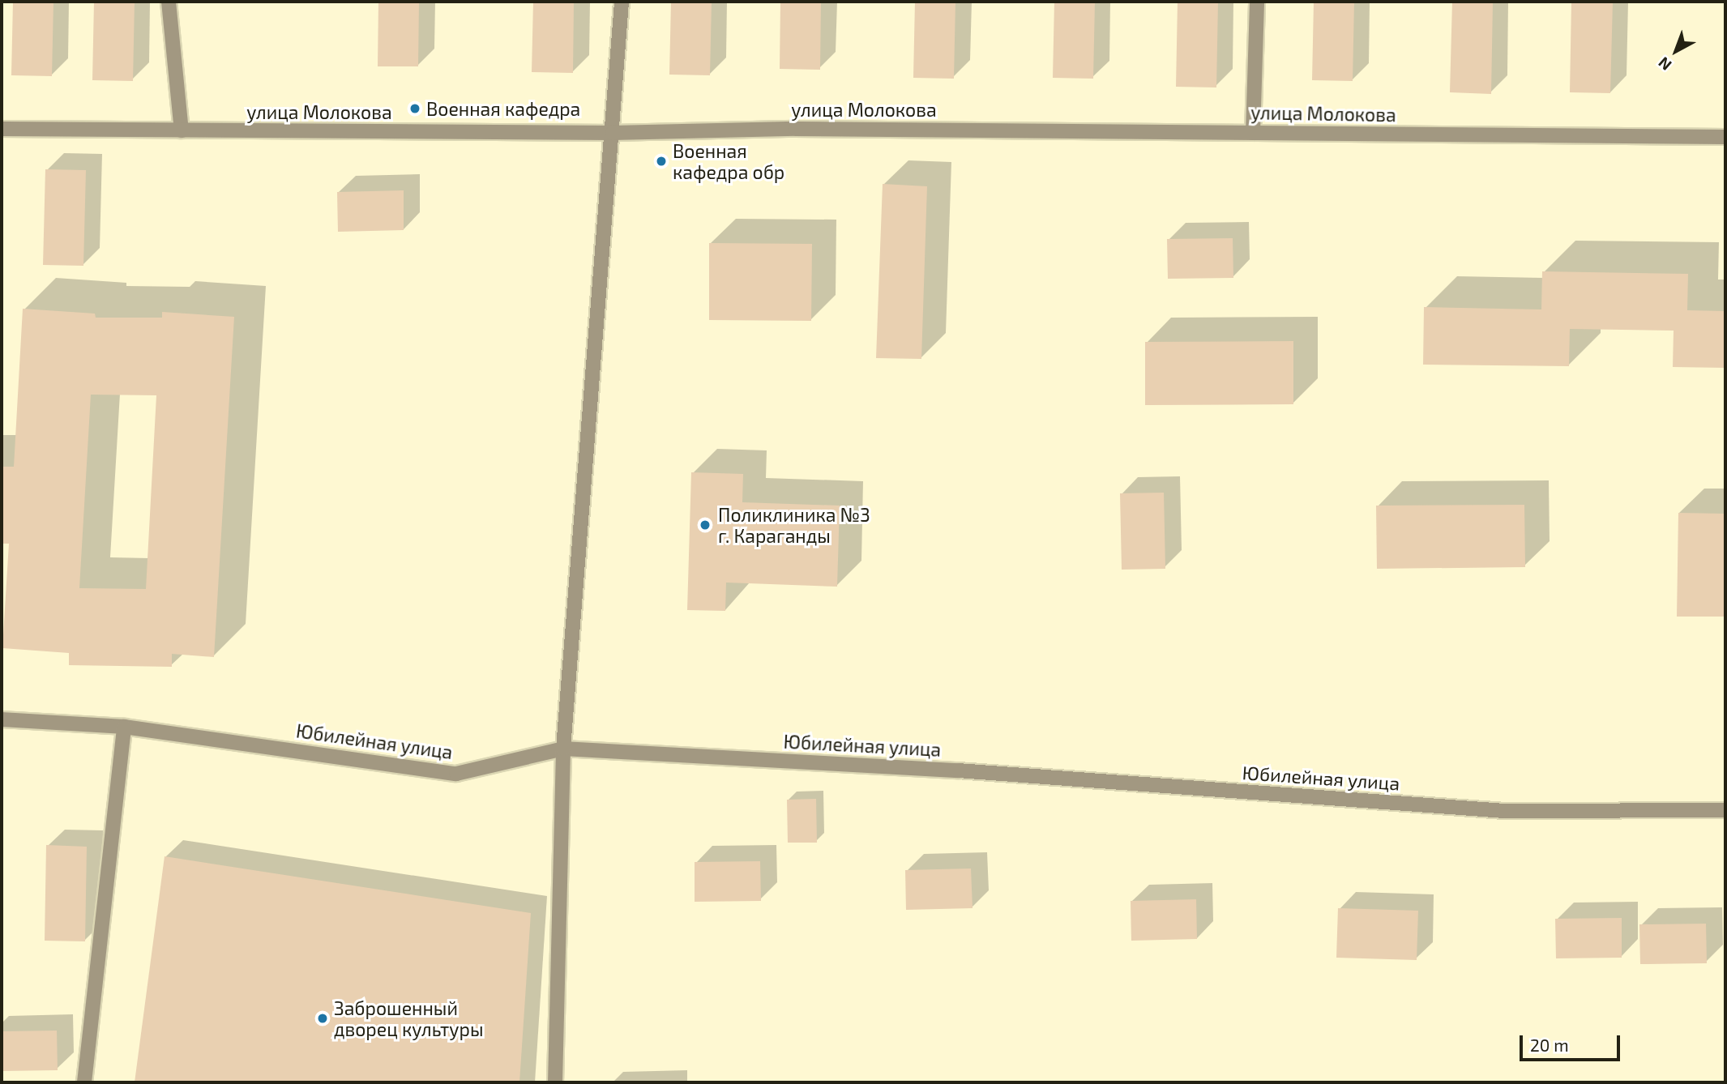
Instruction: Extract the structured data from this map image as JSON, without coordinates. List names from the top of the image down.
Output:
{
  "streets": {
    "street": ["улица Молокова", "Юбилейная улица"]
  },
  "places": [
    "Военная кафедра",
    "Военная кафедра обр",
    "Поликлиника №3 г. Караганды",
    "Заброшенный дворец культуры"
  ],
  "scale_bar": "20 m",
  "north": "bottom left"
}
